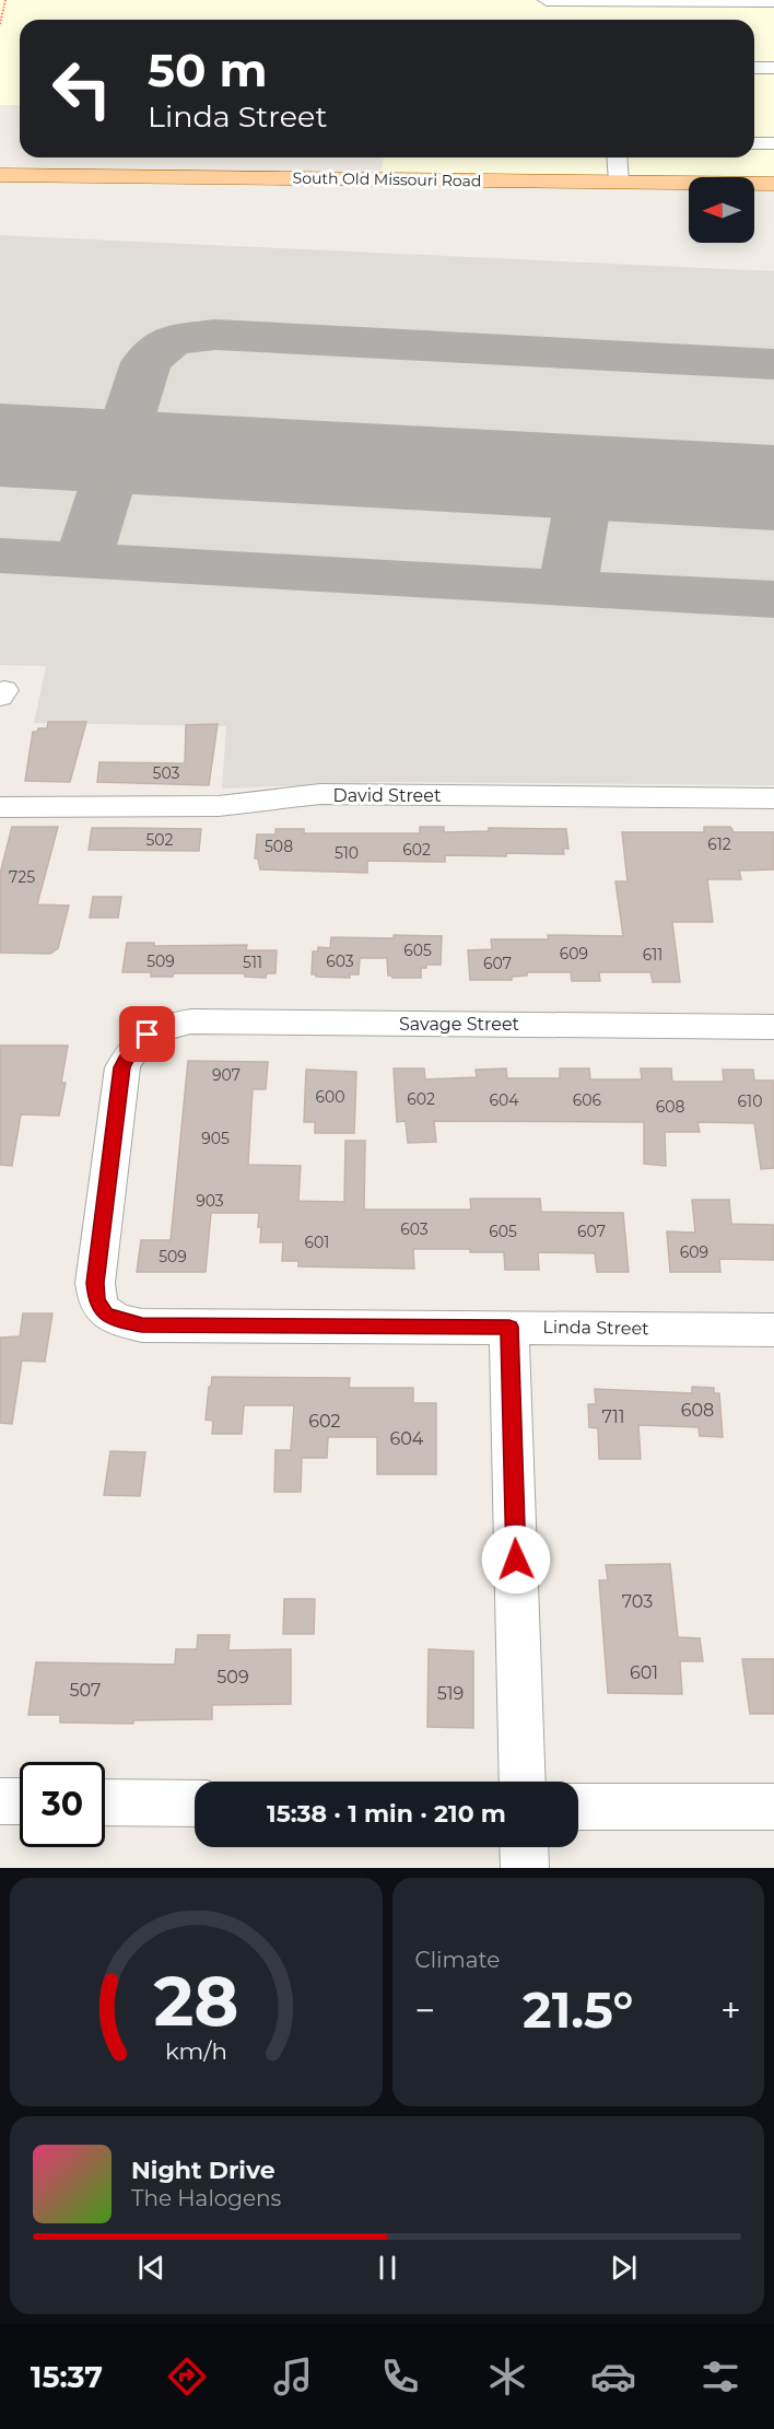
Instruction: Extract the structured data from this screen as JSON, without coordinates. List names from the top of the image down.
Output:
{
  "streets": {
    "main road": ["South Old Missouri Road"],
    "street": ["David Street", "Savage Street", "Linda Street"]
  },
  "crossings": [
    ["Savage Street", "Linda Street"]
  ],
  "house_numbers": [
    "503",
    "502",
    "612",
    "508",
    "602",
    "510",
    "725",
    "605",
    "609",
    "611",
    "509",
    "603",
    "511",
    "607",
    "907",
    "600",
    "602",
    "604",
    "606",
    "610",
    "608",
    "905",
    "903",
    "603",
    "605",
    "607",
    "601",
    "609",
    "509",
    "608",
    "711",
    "602",
    "604",
    "703",
    "601",
    "509",
    "507",
    "519"
  ],
  "north": "left",
  "page": {
    "turn": ["50 m", "Linda Street"],
    "limit": "30",
    "trip": "15:38 · 1 min · 210 m",
    "tile": "Climate",
    "heat": ["−", "21.5°", "+"],
    "song": ["Night Drive", "The Halogens"],
    "tabs": "15:37",
    "gauge": ["28", "km/h"]
  }
}
